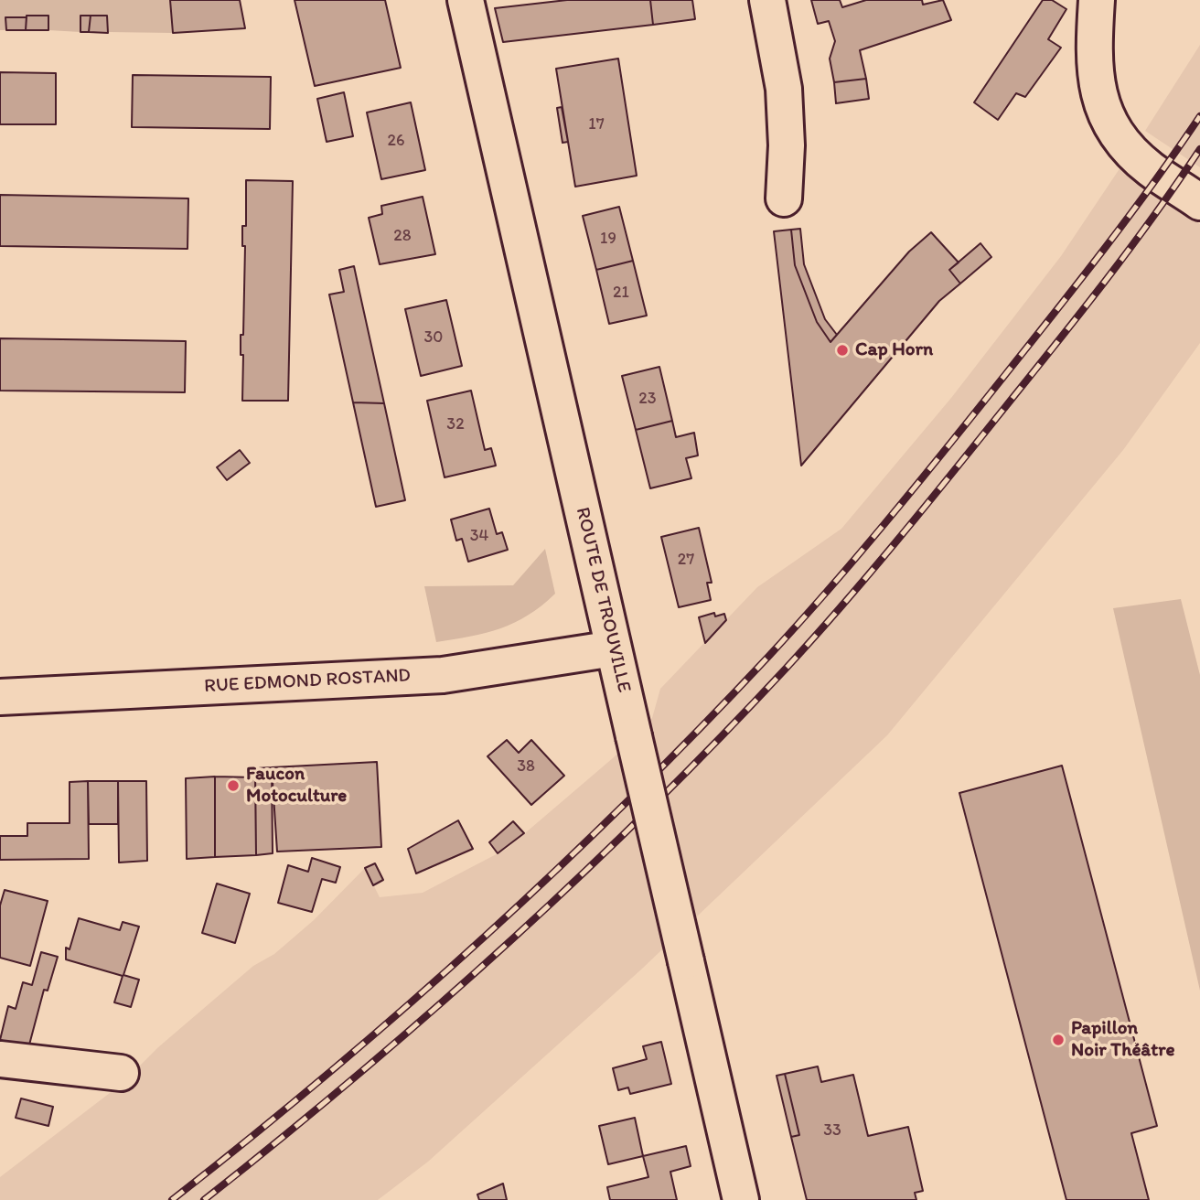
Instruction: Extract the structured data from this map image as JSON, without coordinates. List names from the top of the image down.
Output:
{
  "streets": {
    "main road": ["ROUTE DE TROUVILLE", "RUE EDMOND ROSTAND"]
  },
  "crossings": [
    ["ROUTE DE TROUVILLE", "RUE EDMOND ROSTAND"]
  ],
  "places": ["Cap Horn", "Faucon Motoculture", "Papillon Noir Théâtre"],
  "house_numbers": [
    "17",
    "26",
    "28",
    "19",
    "21",
    "30",
    "23",
    "32",
    "34",
    "27",
    "38",
    "33"
  ]
}
